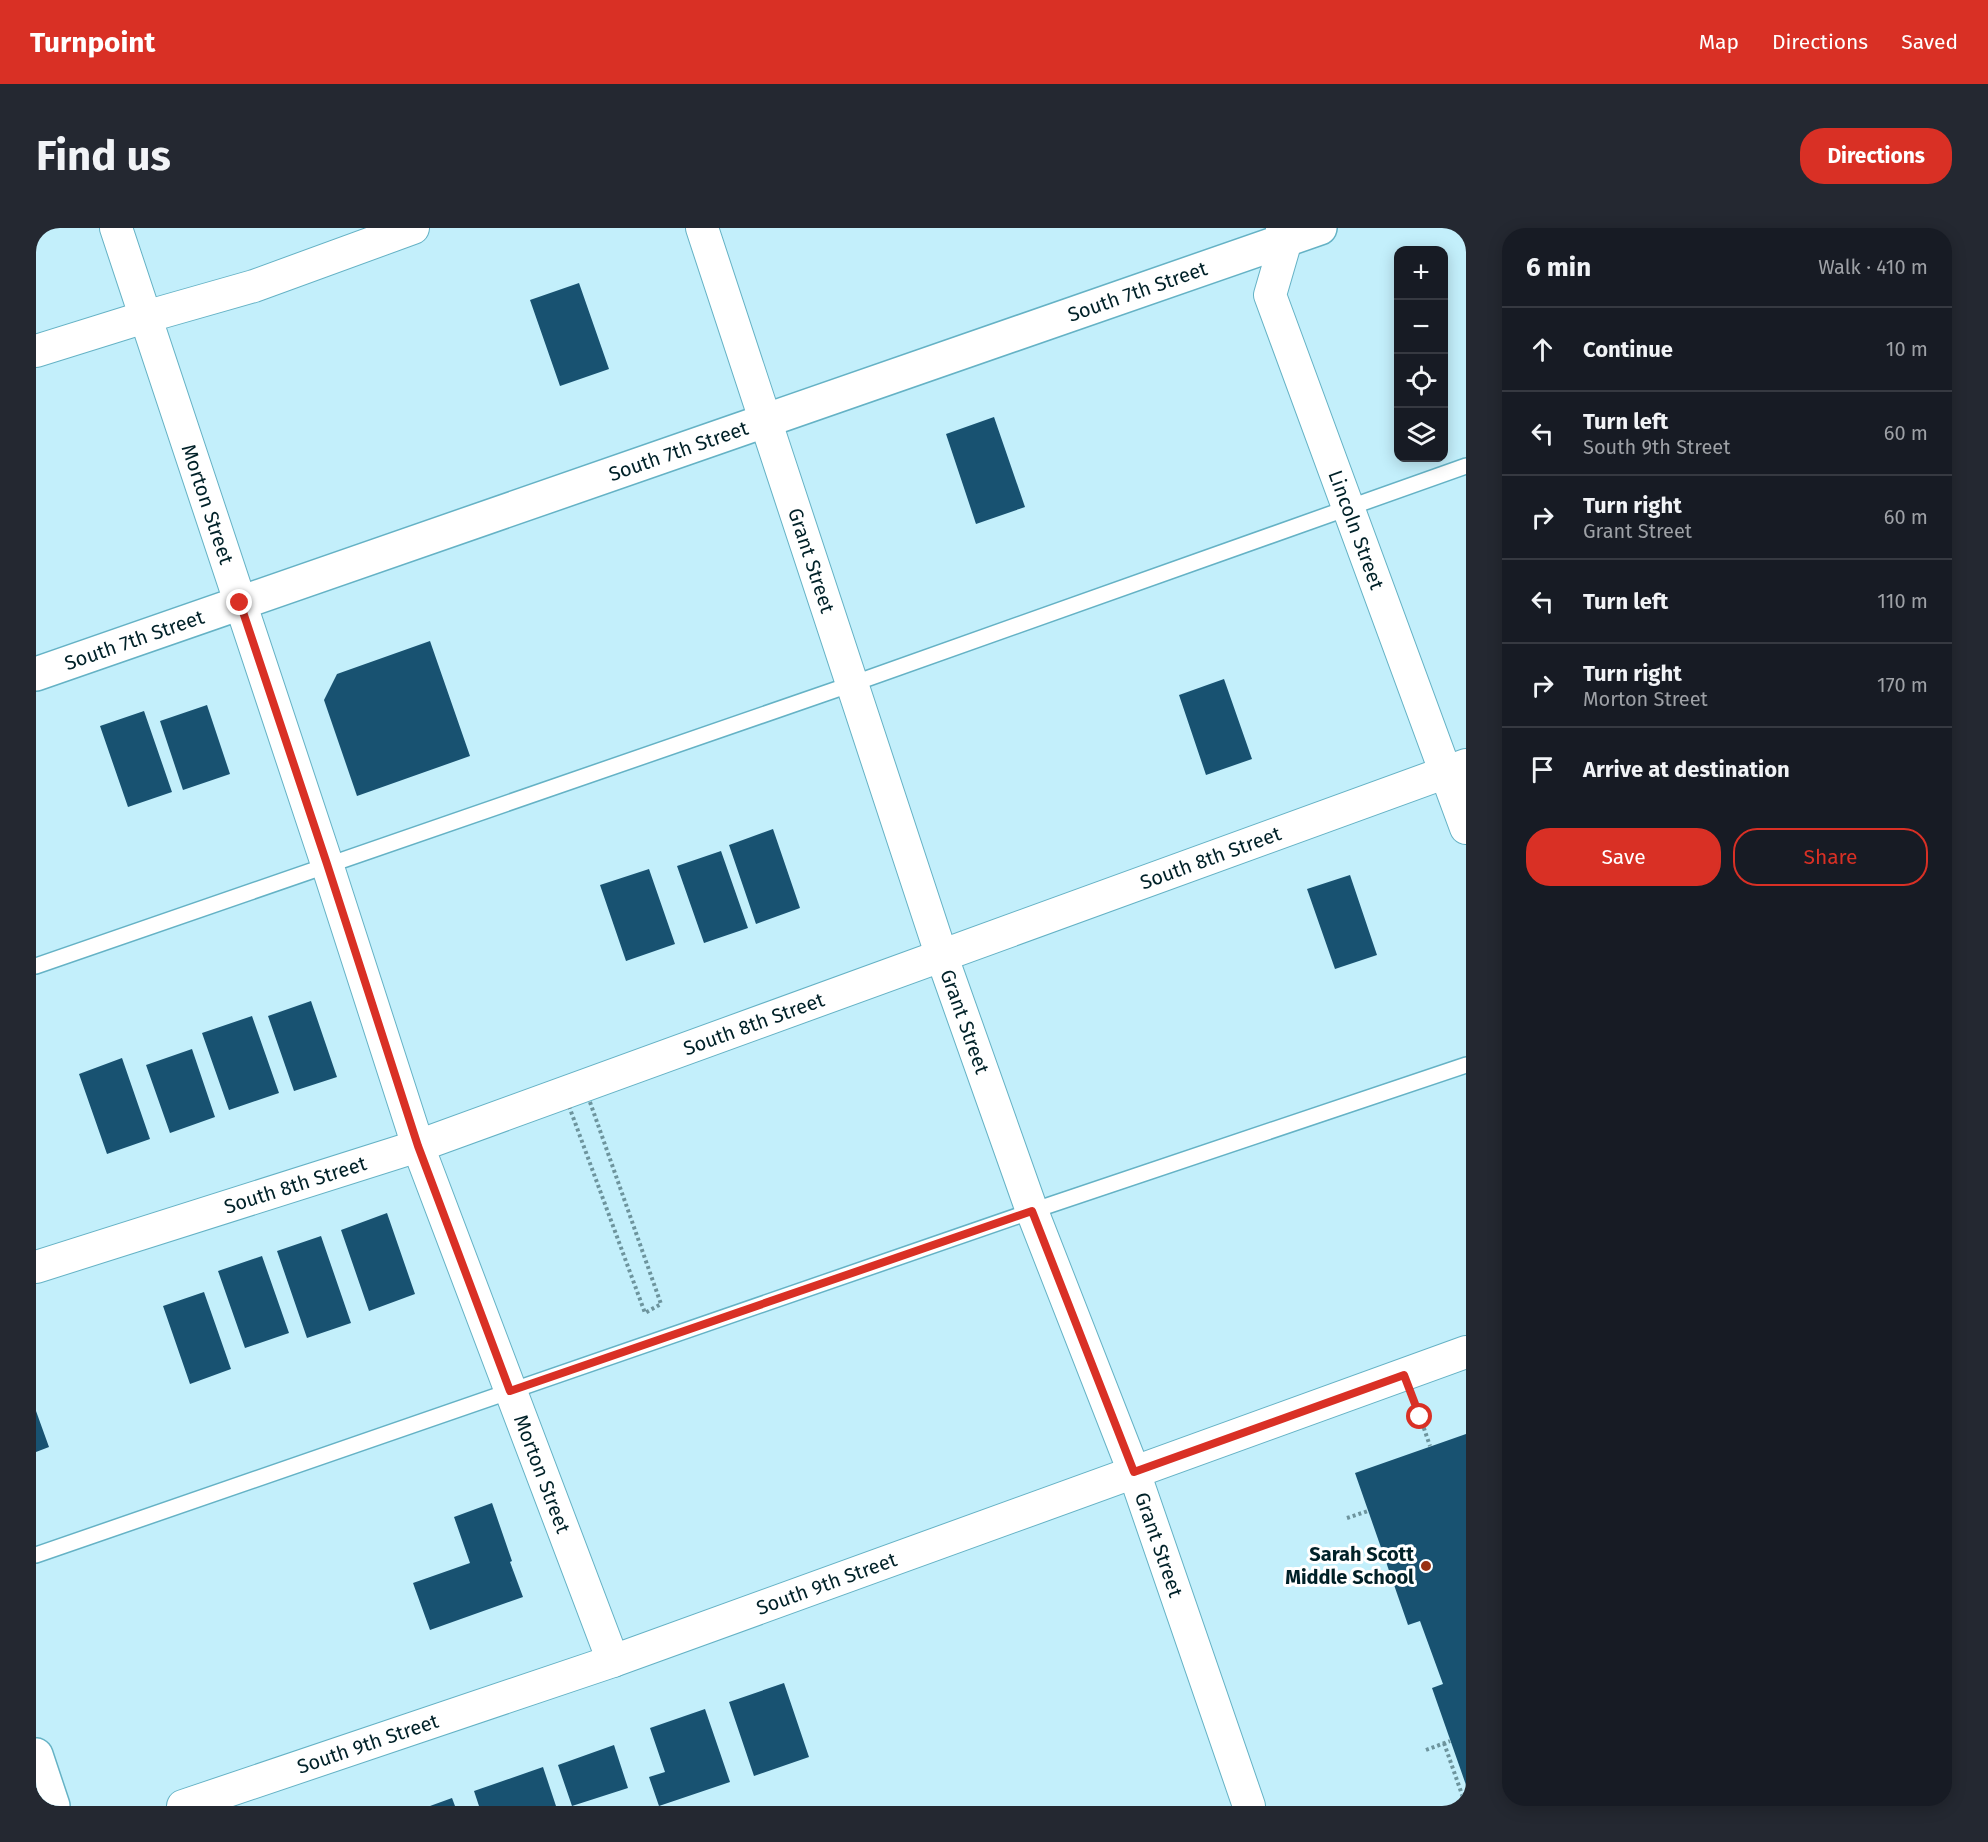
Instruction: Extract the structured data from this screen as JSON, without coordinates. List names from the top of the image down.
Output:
{
  "streets": {
    "main road": ["South 7th Street"],
    "street": [
      "Morton Street",
      "Lincoln Street",
      "Grant Street",
      "South 8th Street",
      "South 9th Street"
    ]
  },
  "crossings": [
    ["South 7th Street", "Morton Street"],
    ["South 7th Street", "Lincoln Street"],
    ["South 7th Street", "Grant Street"],
    ["Morton Street", "South 8th Street"],
    ["Morton Street", "South 9th Street"],
    ["Lincoln Street", "South 8th Street"],
    ["Grant Street", "South 8th Street"],
    ["Grant Street", "South 9th Street"]
  ],
  "places": ["Sarah Scott Middle School"],
  "page": {
    "header": "Turnpoint",
    "nav": ["Map", "Directions", "Saved"],
    "buttons": [
      "Directions",
      ["Save", "Share"]
    ],
    "title": "Find us",
    "heading": ["6 min", "Walk · 410 m"],
    "map_buttons": ["+", "−"],
    "list": [
      ["Continue", "10 m"],
      ["Turn left", "South 9th Street", "60 m"],
      ["Turn right", "Grant Street", "60 m"],
      ["Turn left", "110 m"],
      ["Turn right", "Morton Street", "170 m"],
      "Arrive at destination"
    ]
  }
}
